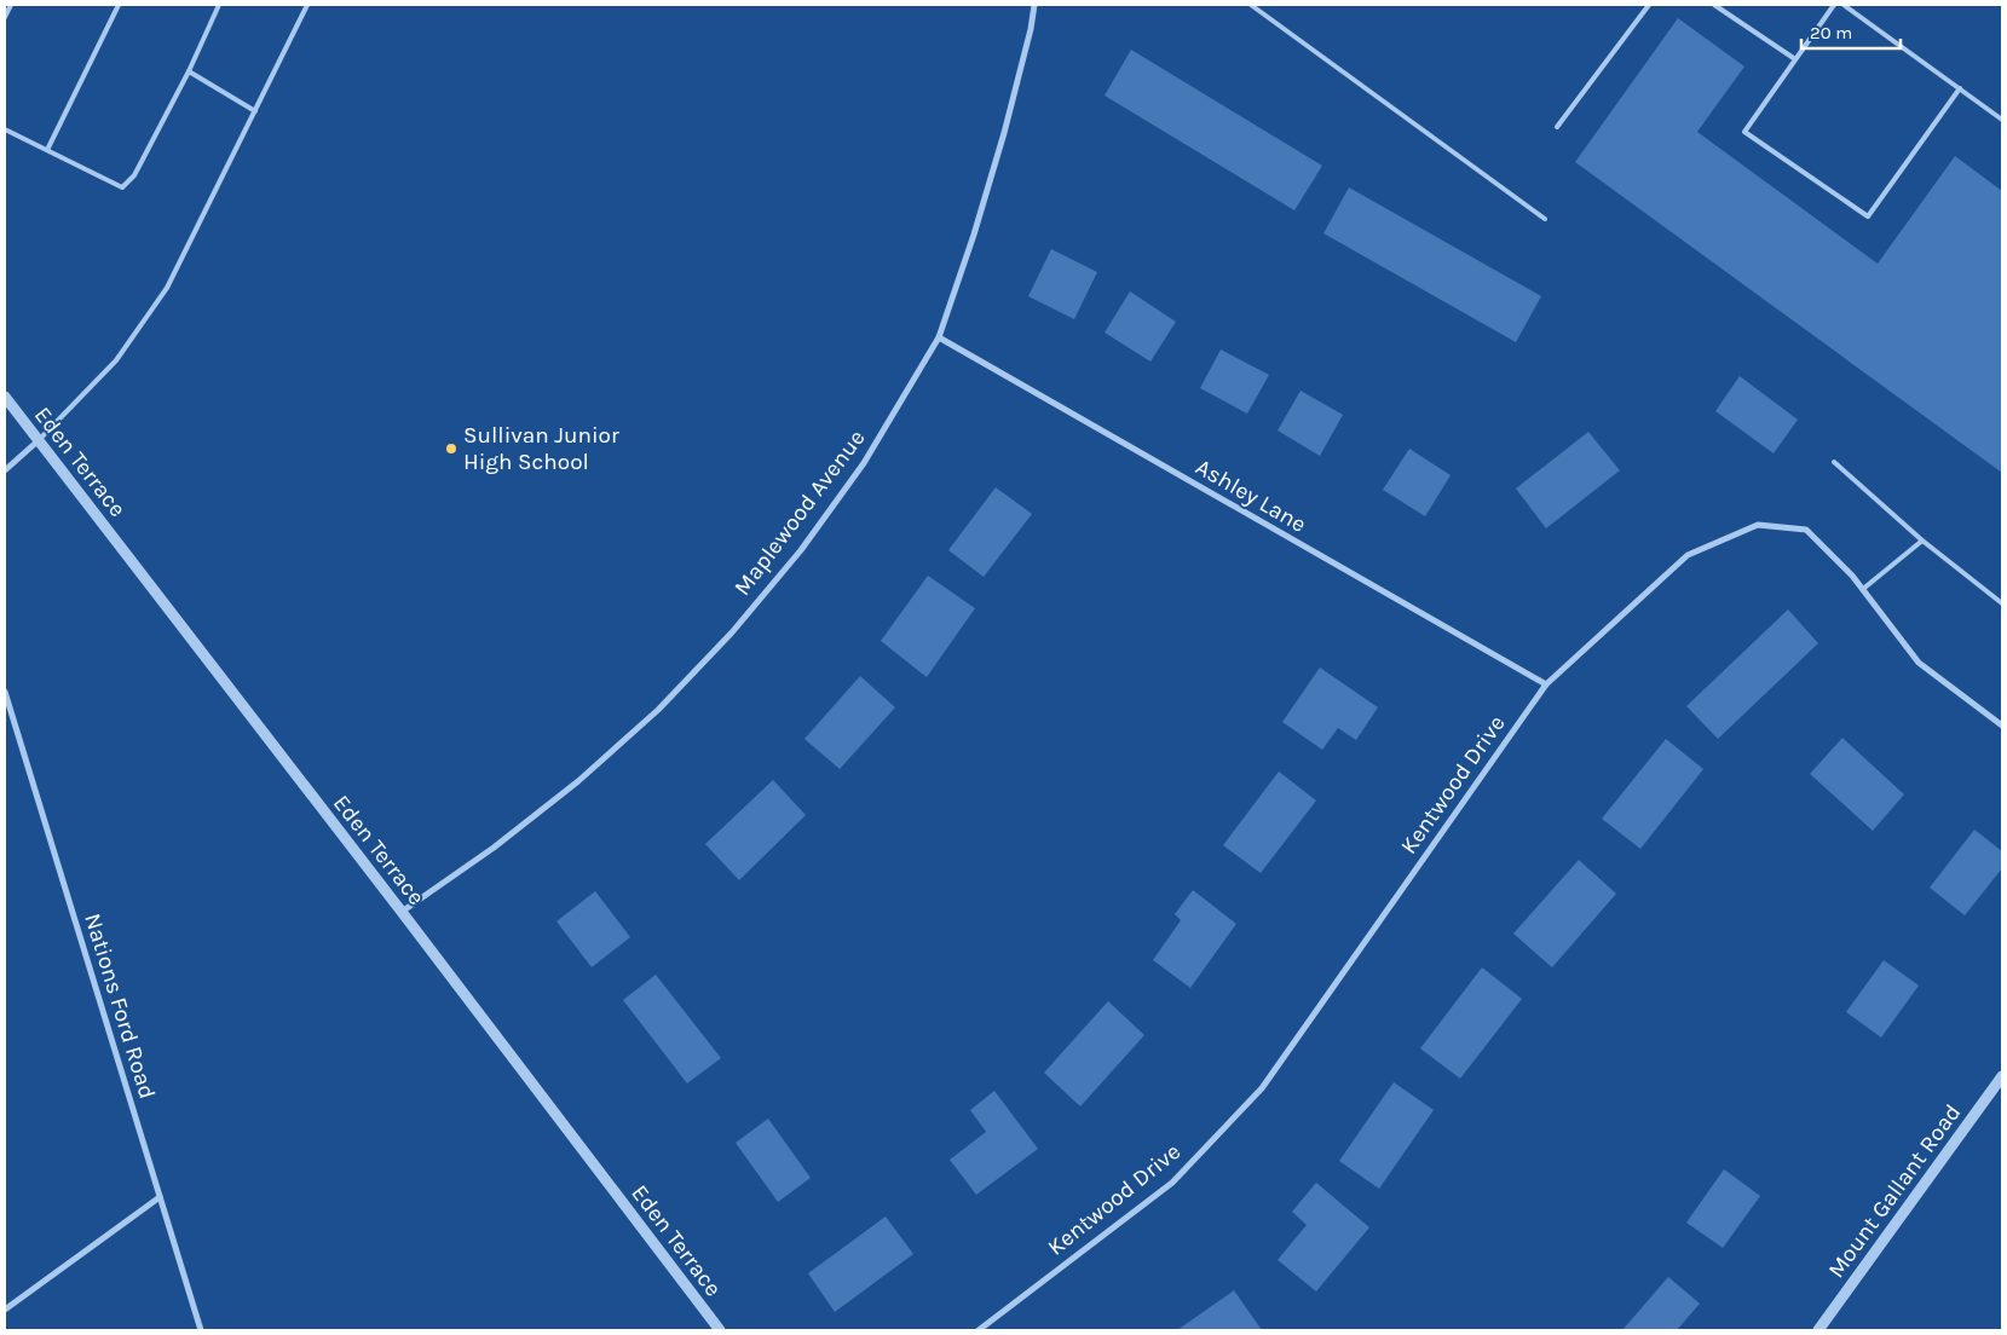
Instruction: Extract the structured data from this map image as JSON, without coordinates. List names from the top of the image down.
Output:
{
  "streets": {
    "street": [
      "Eden Terrace",
      "Ashley Lane",
      "Maplewood Avenue",
      "Kentwood Drive",
      "Nations Ford Road",
      "Mount Gallant Road"
    ]
  },
  "crossings": [
    ["Eden Terrace", "Maplewood Avenue"],
    ["Ashley Lane", "Maplewood Avenue"],
    ["Ashley Lane", "Kentwood Drive"]
  ],
  "places": ["Sullivan Junior High School"],
  "scale_bar": "20 m"
}
